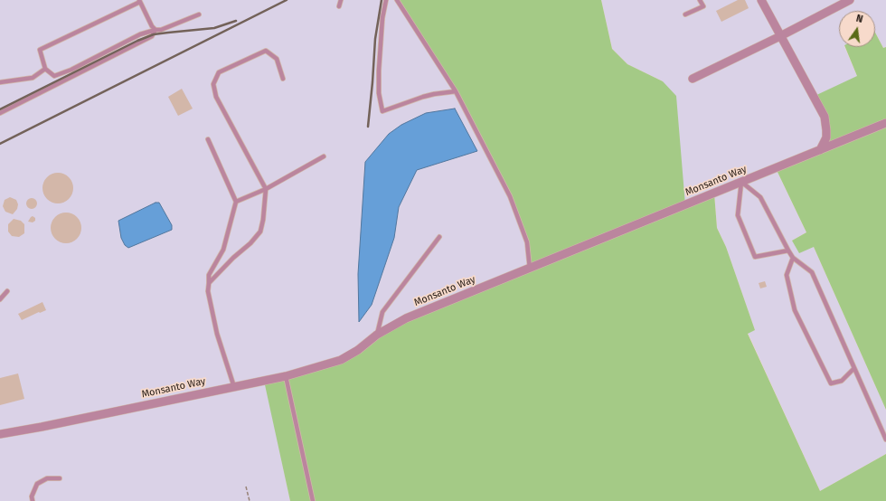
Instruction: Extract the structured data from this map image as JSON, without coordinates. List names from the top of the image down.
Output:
{
  "streets": {
    "street": ["Monsanto Way"]
  },
  "north": "top"
}
